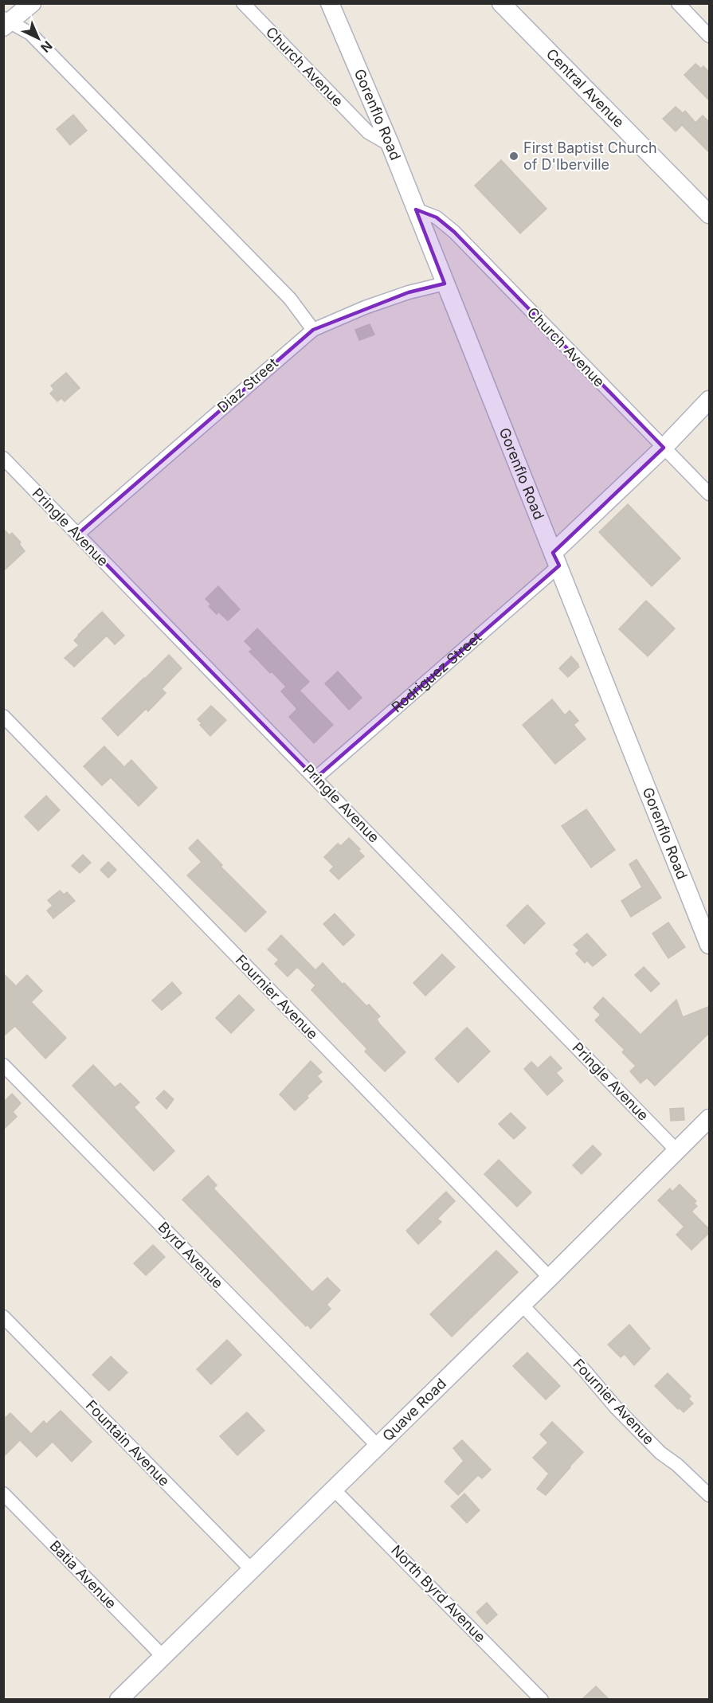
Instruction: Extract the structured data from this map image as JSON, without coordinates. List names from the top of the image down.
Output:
{
  "streets": {
    "street": [
      "Church Avenue",
      "Central Avenue",
      "Gorenflo Road",
      "Diaz Street",
      "Pringle Avenue",
      "Rodriguez Street",
      "Fournier Avenue",
      "Byrd Avenue",
      "Quave Road",
      "Fountain Avenue",
      "Batia Avenue",
      "North Byrd Avenue"
    ]
  },
  "crossings": [
    ["Church Avenue", "Gorenflo Road"],
    ["Church Avenue", "Rodriguez Street"],
    ["Gorenflo Road", "Diaz Street"],
    ["Gorenflo Road", "Rodriguez Street"],
    ["Diaz Street", "Pringle Avenue"],
    ["Pringle Avenue", "Rodriguez Street"],
    ["Pringle Avenue", "Quave Road"],
    ["Fournier Avenue", "Quave Road"],
    ["Byrd Avenue", "Quave Road"],
    ["Quave Road", "Fountain Avenue"],
    ["Quave Road", "Batia Avenue"],
    ["Quave Road", "North Byrd Avenue"]
  ],
  "places": ["First Baptist Church of D'Iberville"],
  "north": "bottom right"
}
